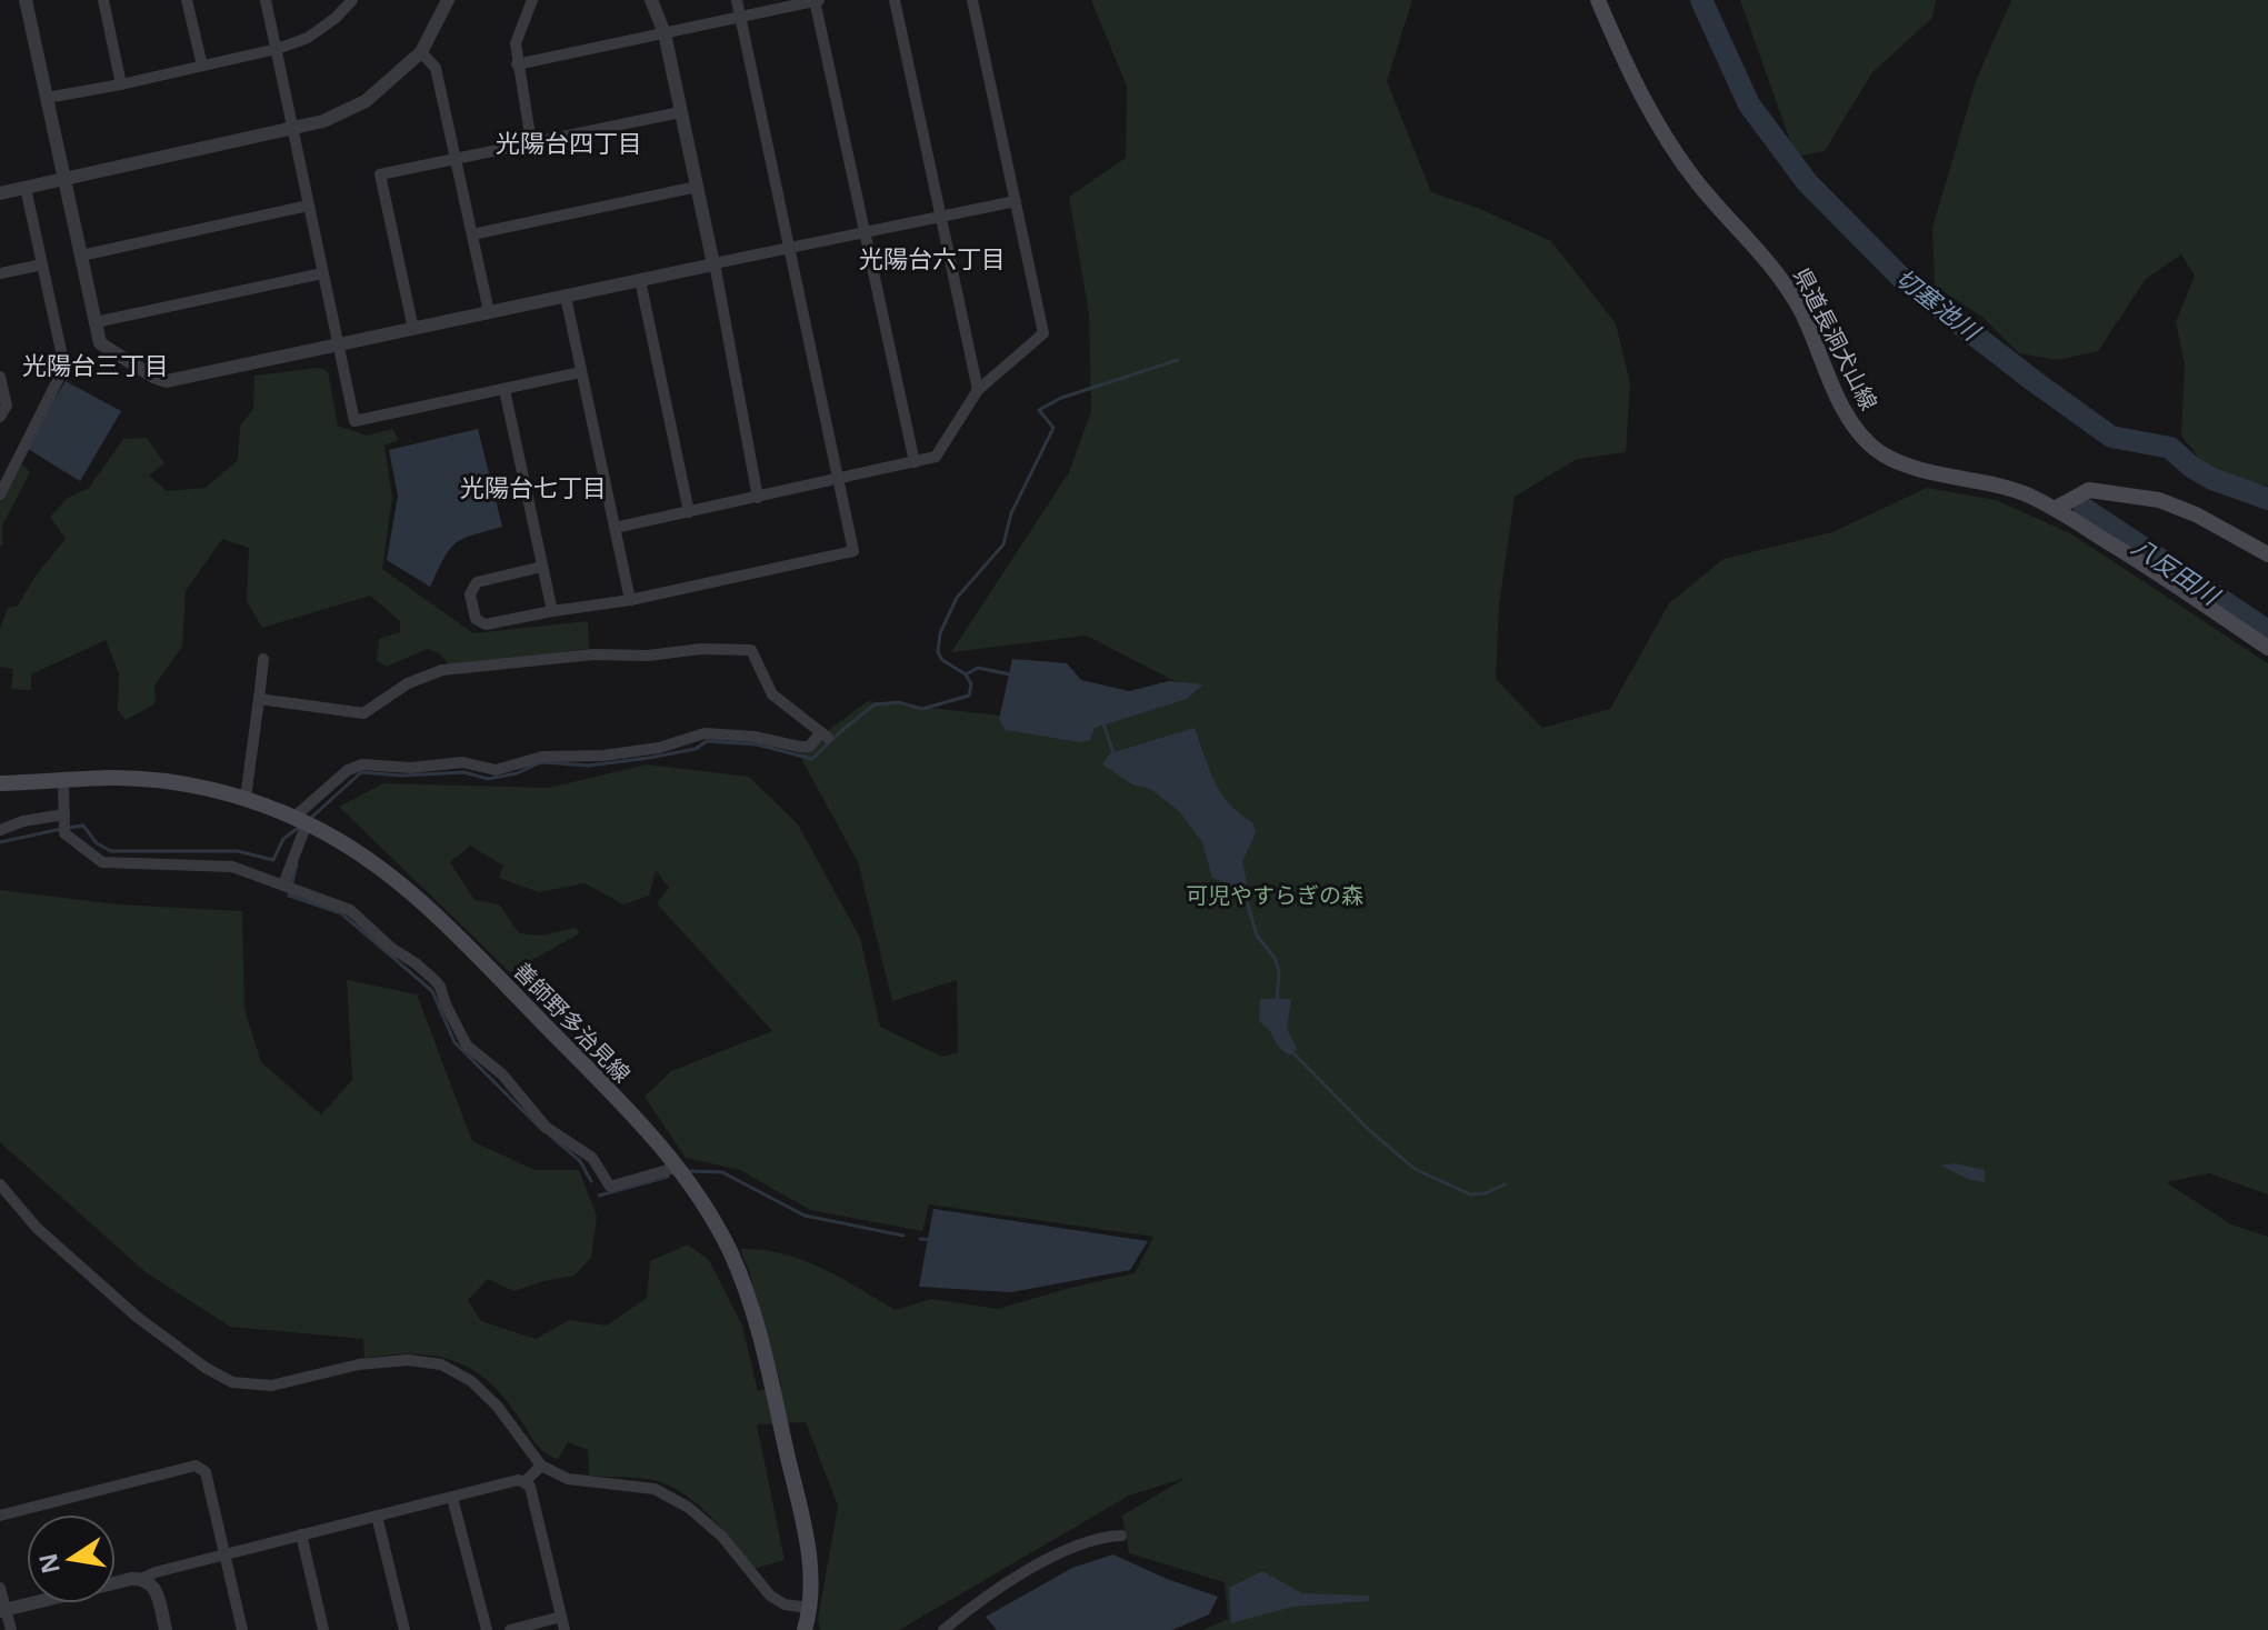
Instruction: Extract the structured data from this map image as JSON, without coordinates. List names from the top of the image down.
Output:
{
  "streets": {
    "main road": ["県道長洞犬山線", "善師野多治見線"]
  },
  "districts": [
    "光陽台四丁目",
    "光陽台六丁目",
    "光陽台三丁目",
    "光陽台七丁目"
  ],
  "water": ["切塞池川", "八反田川"],
  "parks": ["可児やすらぎの森"],
  "north": "left"
}
